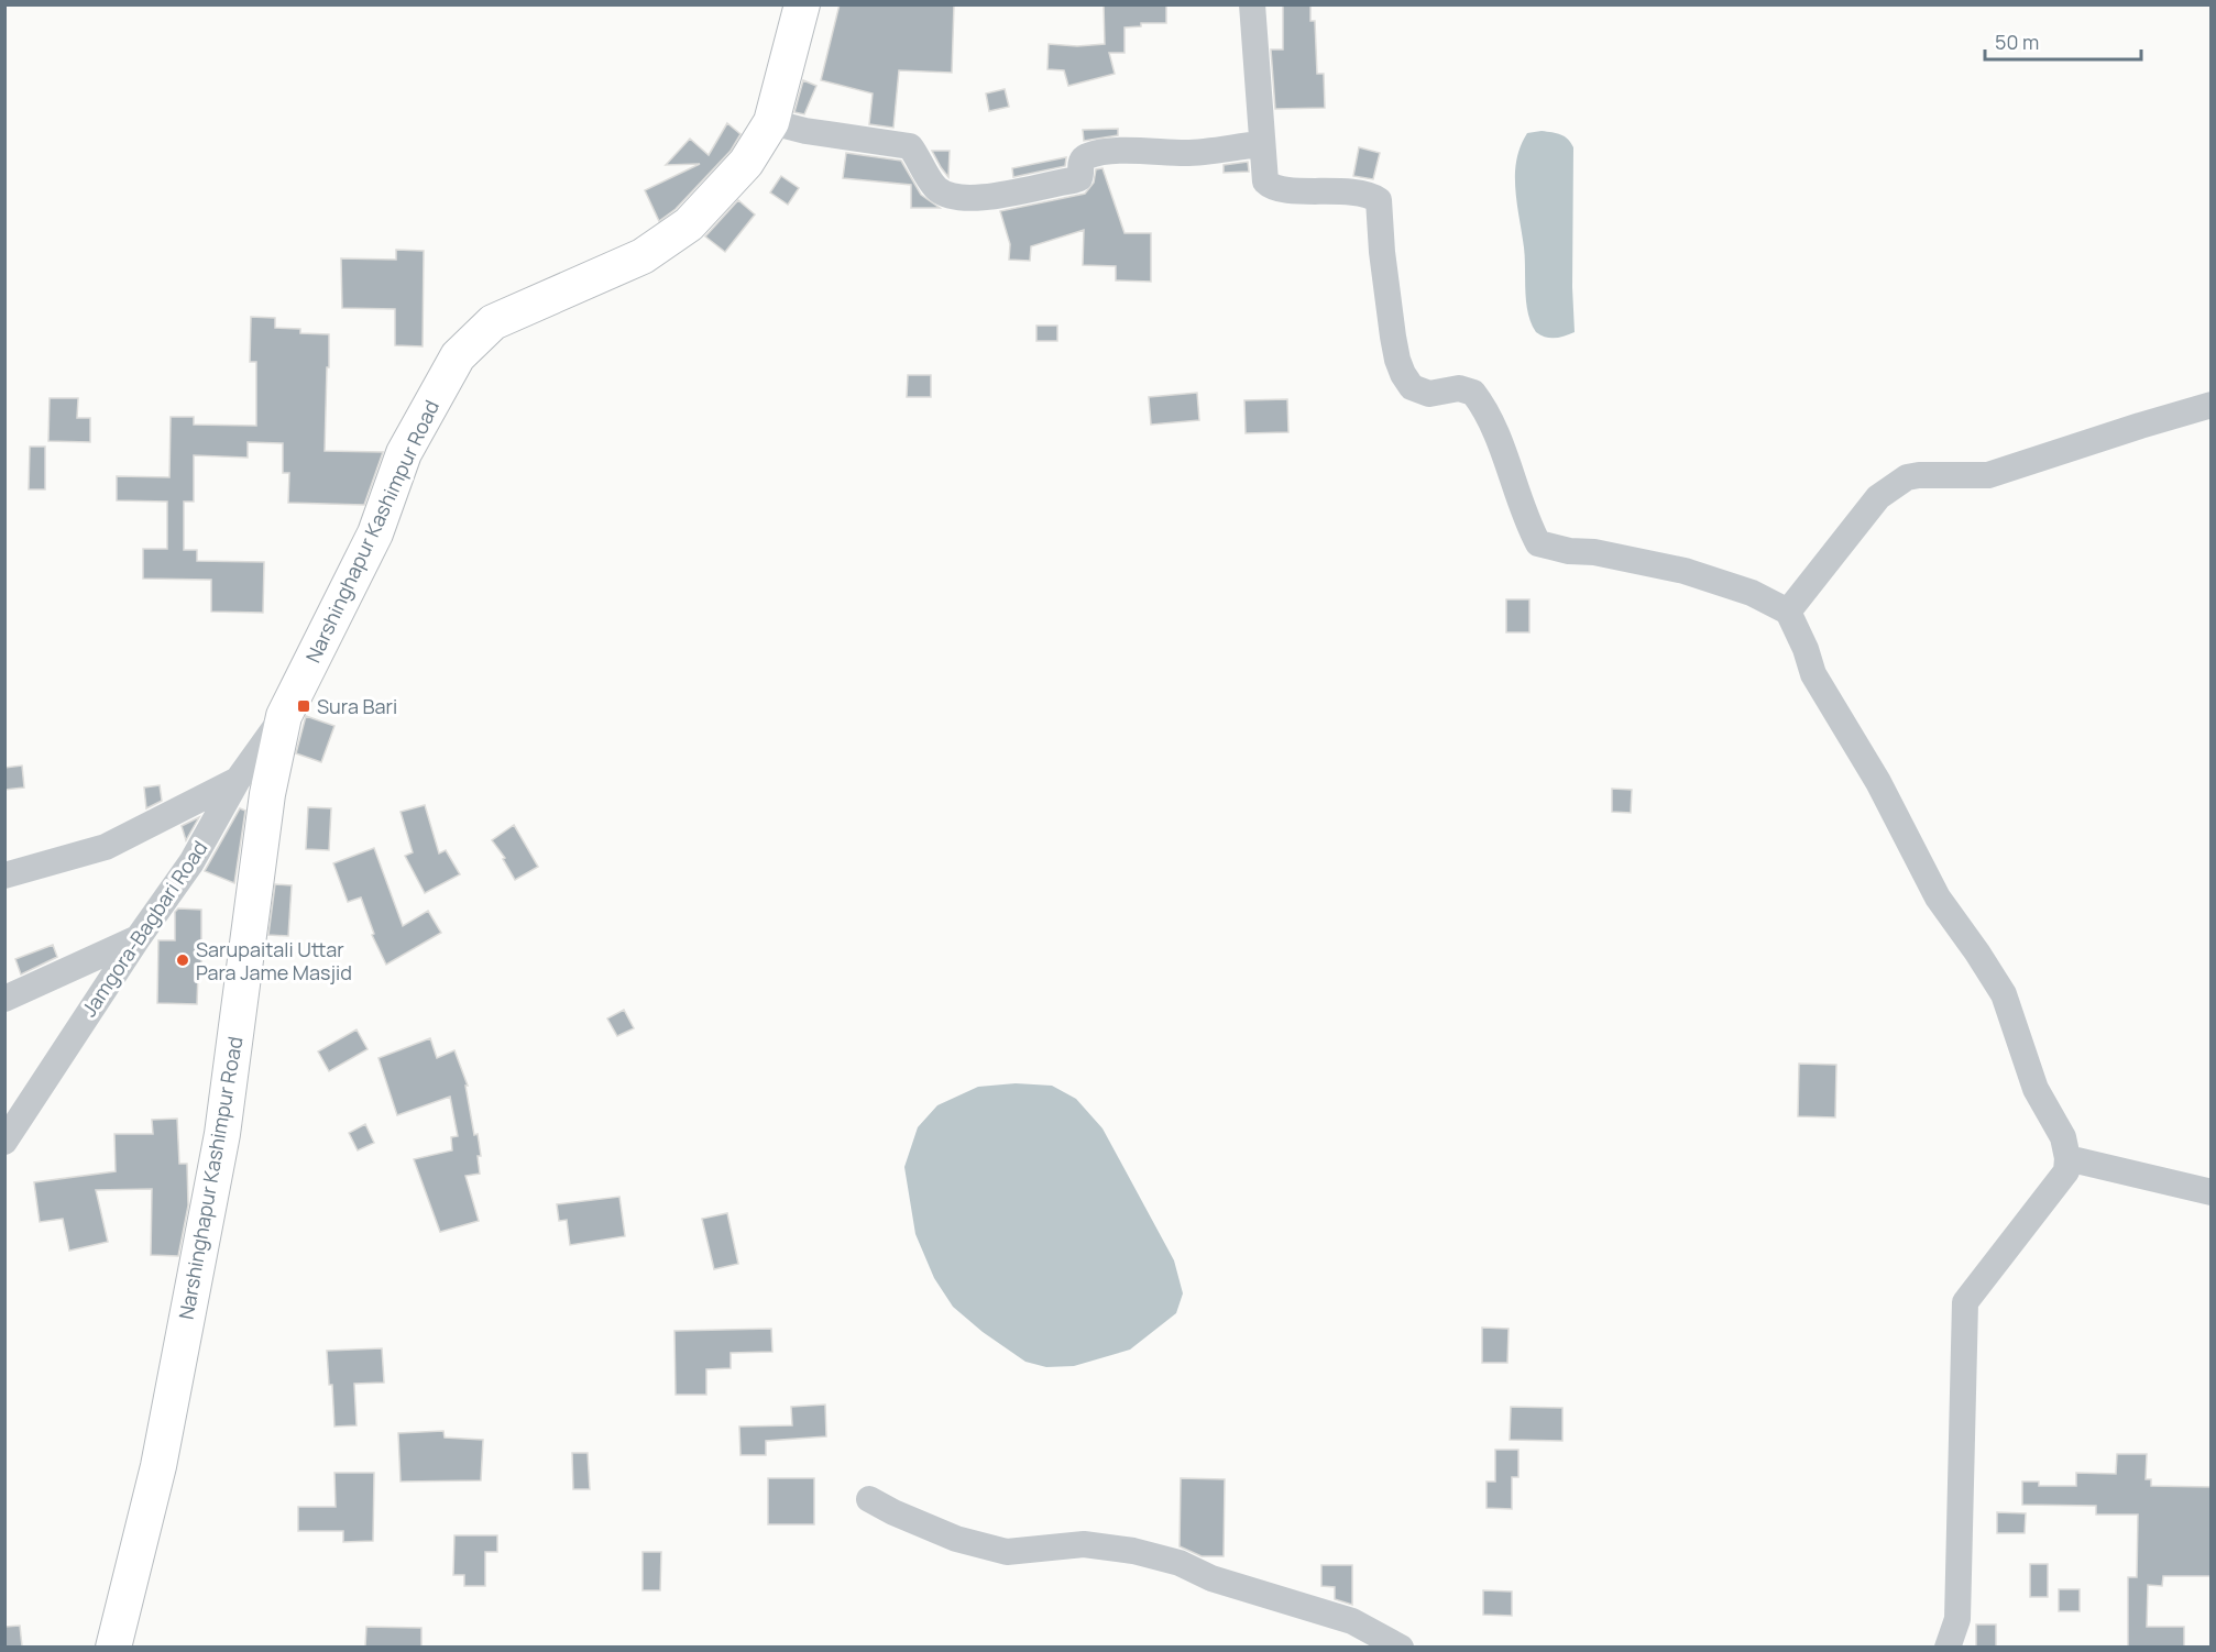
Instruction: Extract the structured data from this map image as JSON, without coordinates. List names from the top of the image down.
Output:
{
  "streets": {
    "main road": ["Narshinghapur Kashimpur Road"],
    "street": ["Jamgora-Bagbari Road"]
  },
  "crossings": [
    ["Narshinghapur Kashimpur Road", "Jamgora-Bagbari Road"]
  ],
  "places": {
    "transit": ["Sura Bari"],
    "other": ["Sarupaitali Uttar Para Jame Masjid"]
  },
  "scale_bar": "50 m"
}
